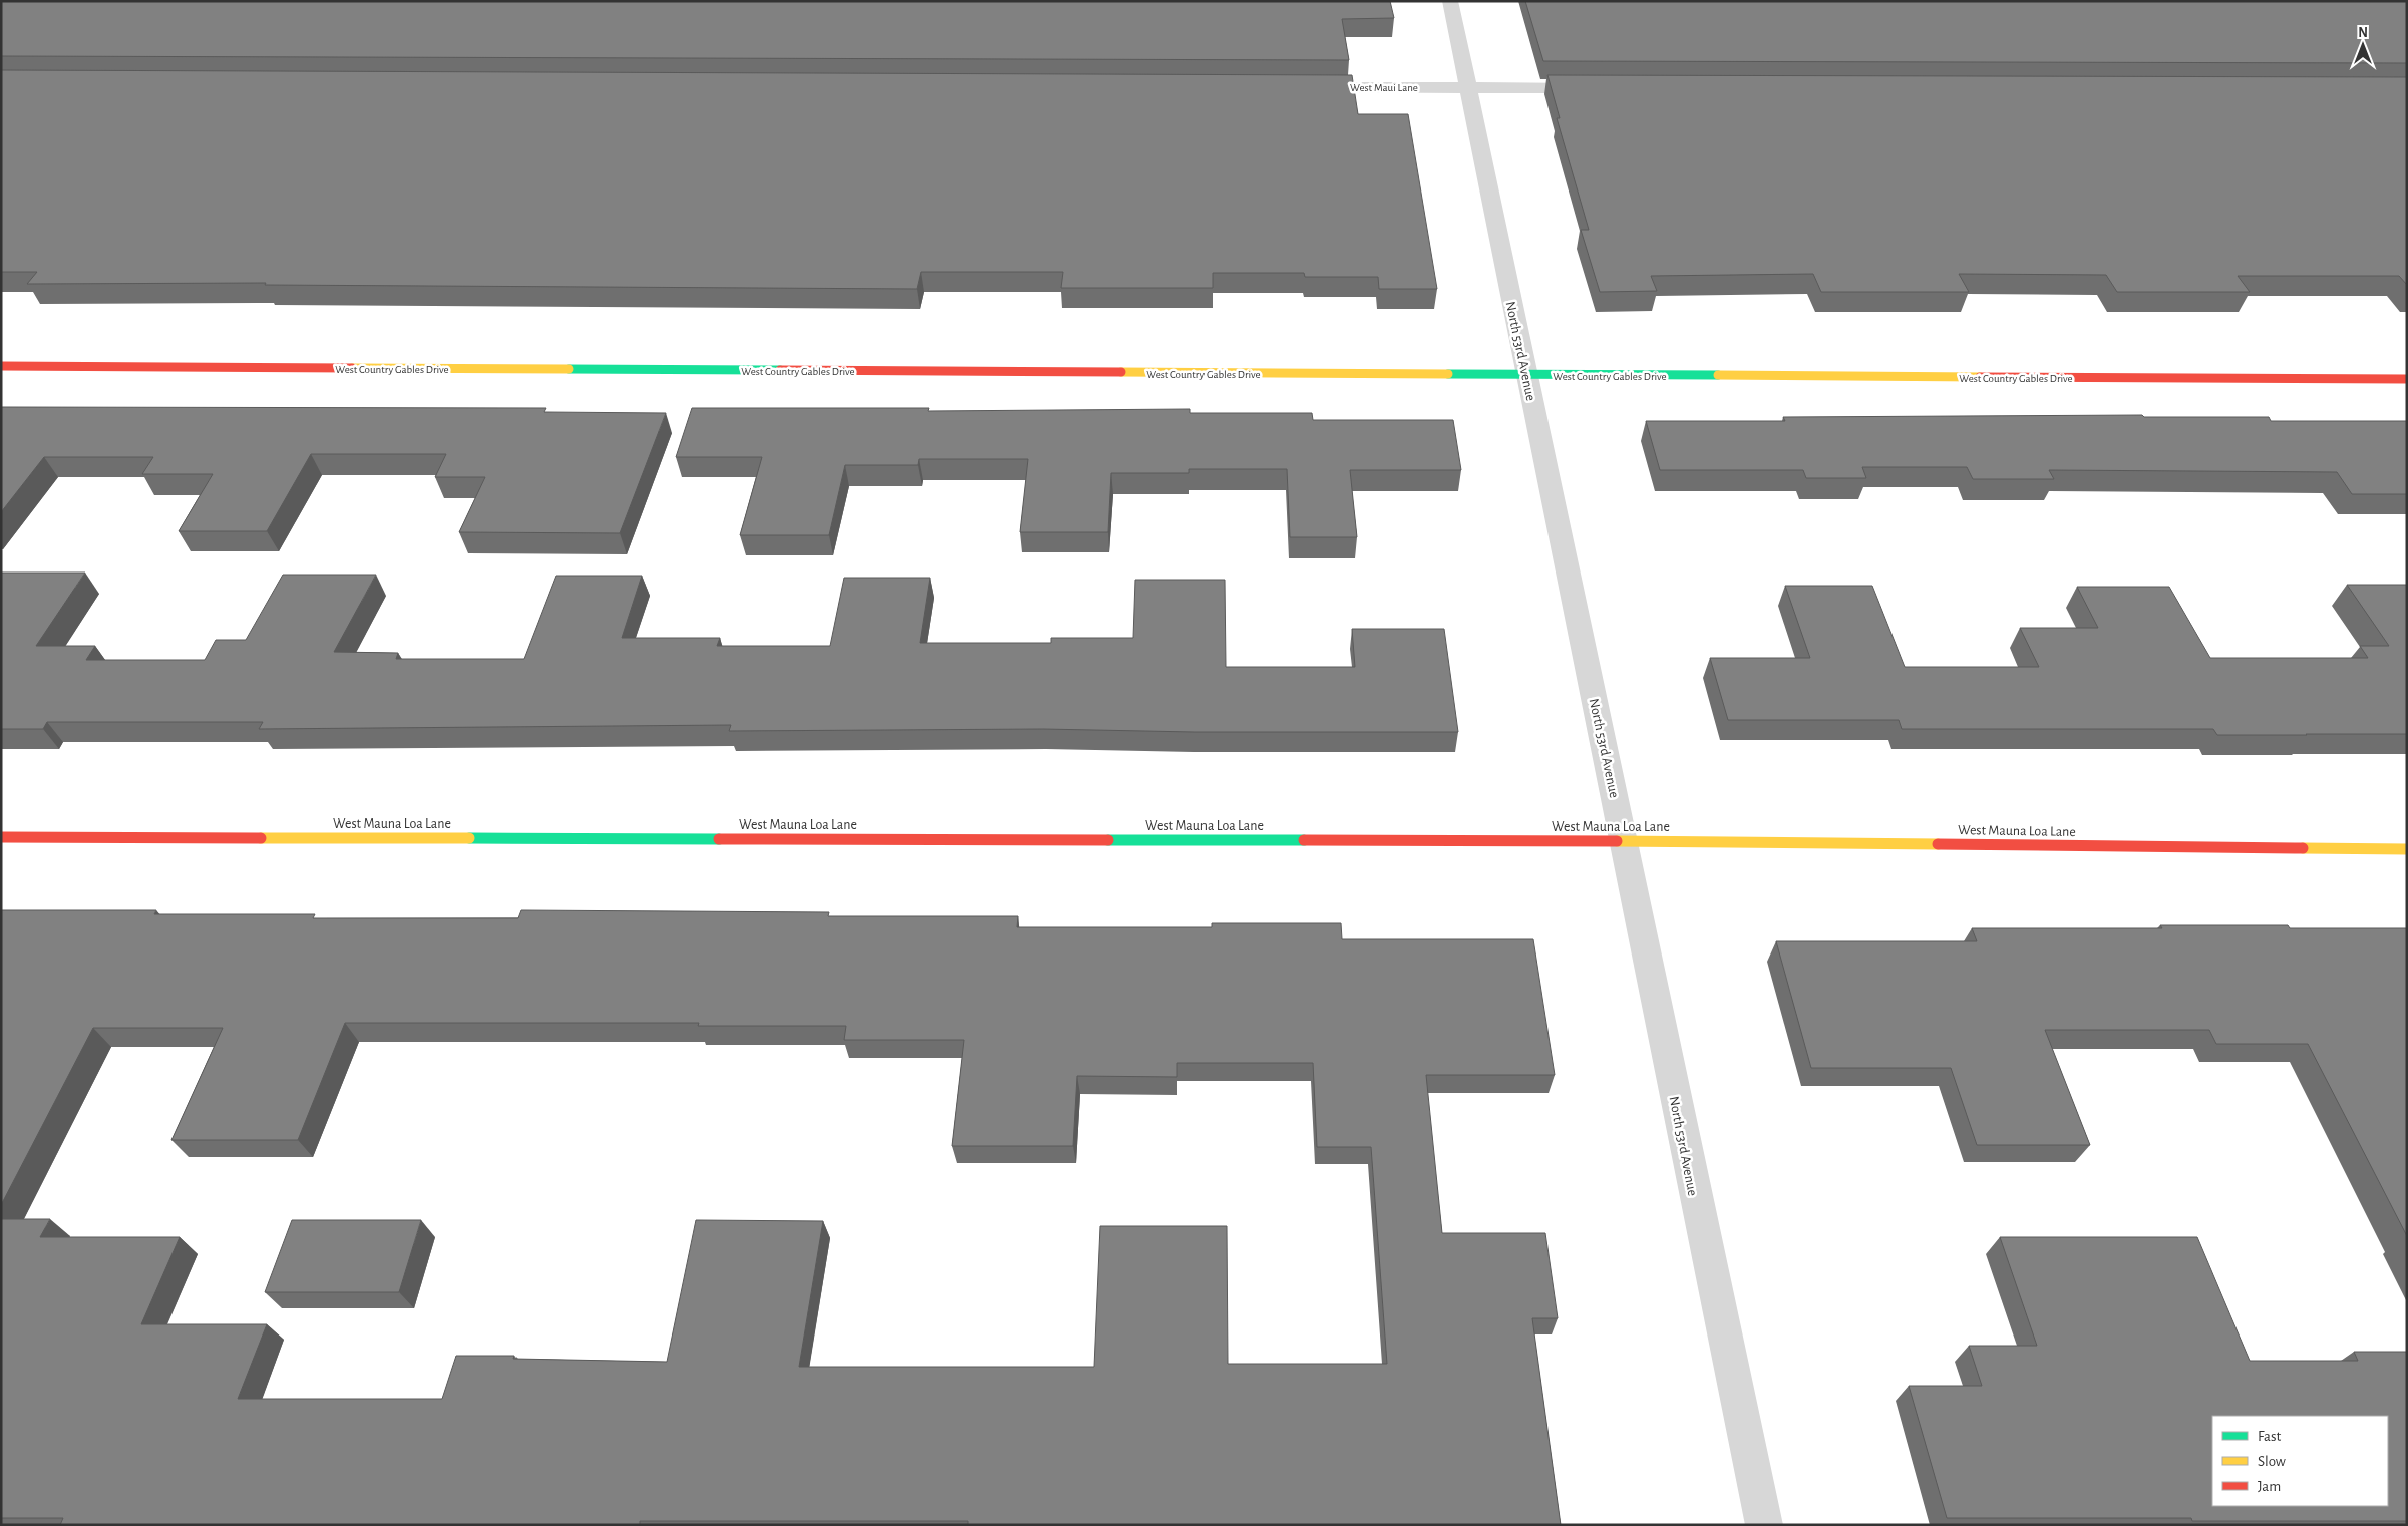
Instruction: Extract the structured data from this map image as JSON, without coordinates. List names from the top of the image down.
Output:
{
  "streets": {
    "street": [
      "West Maui Lane",
      "North 53rd Avenue",
      "West Country Gables Drive",
      "West Mauna Loa Lane"
    ]
  },
  "crossings": [
    ["West Maui Lane", "North 53rd Avenue"],
    ["North 53rd Avenue", "West Country Gables Drive"],
    ["North 53rd Avenue", "West Mauna Loa Lane"]
  ],
  "legend": ["Fast", "Slow", "Jam"],
  "north": "top"
}
